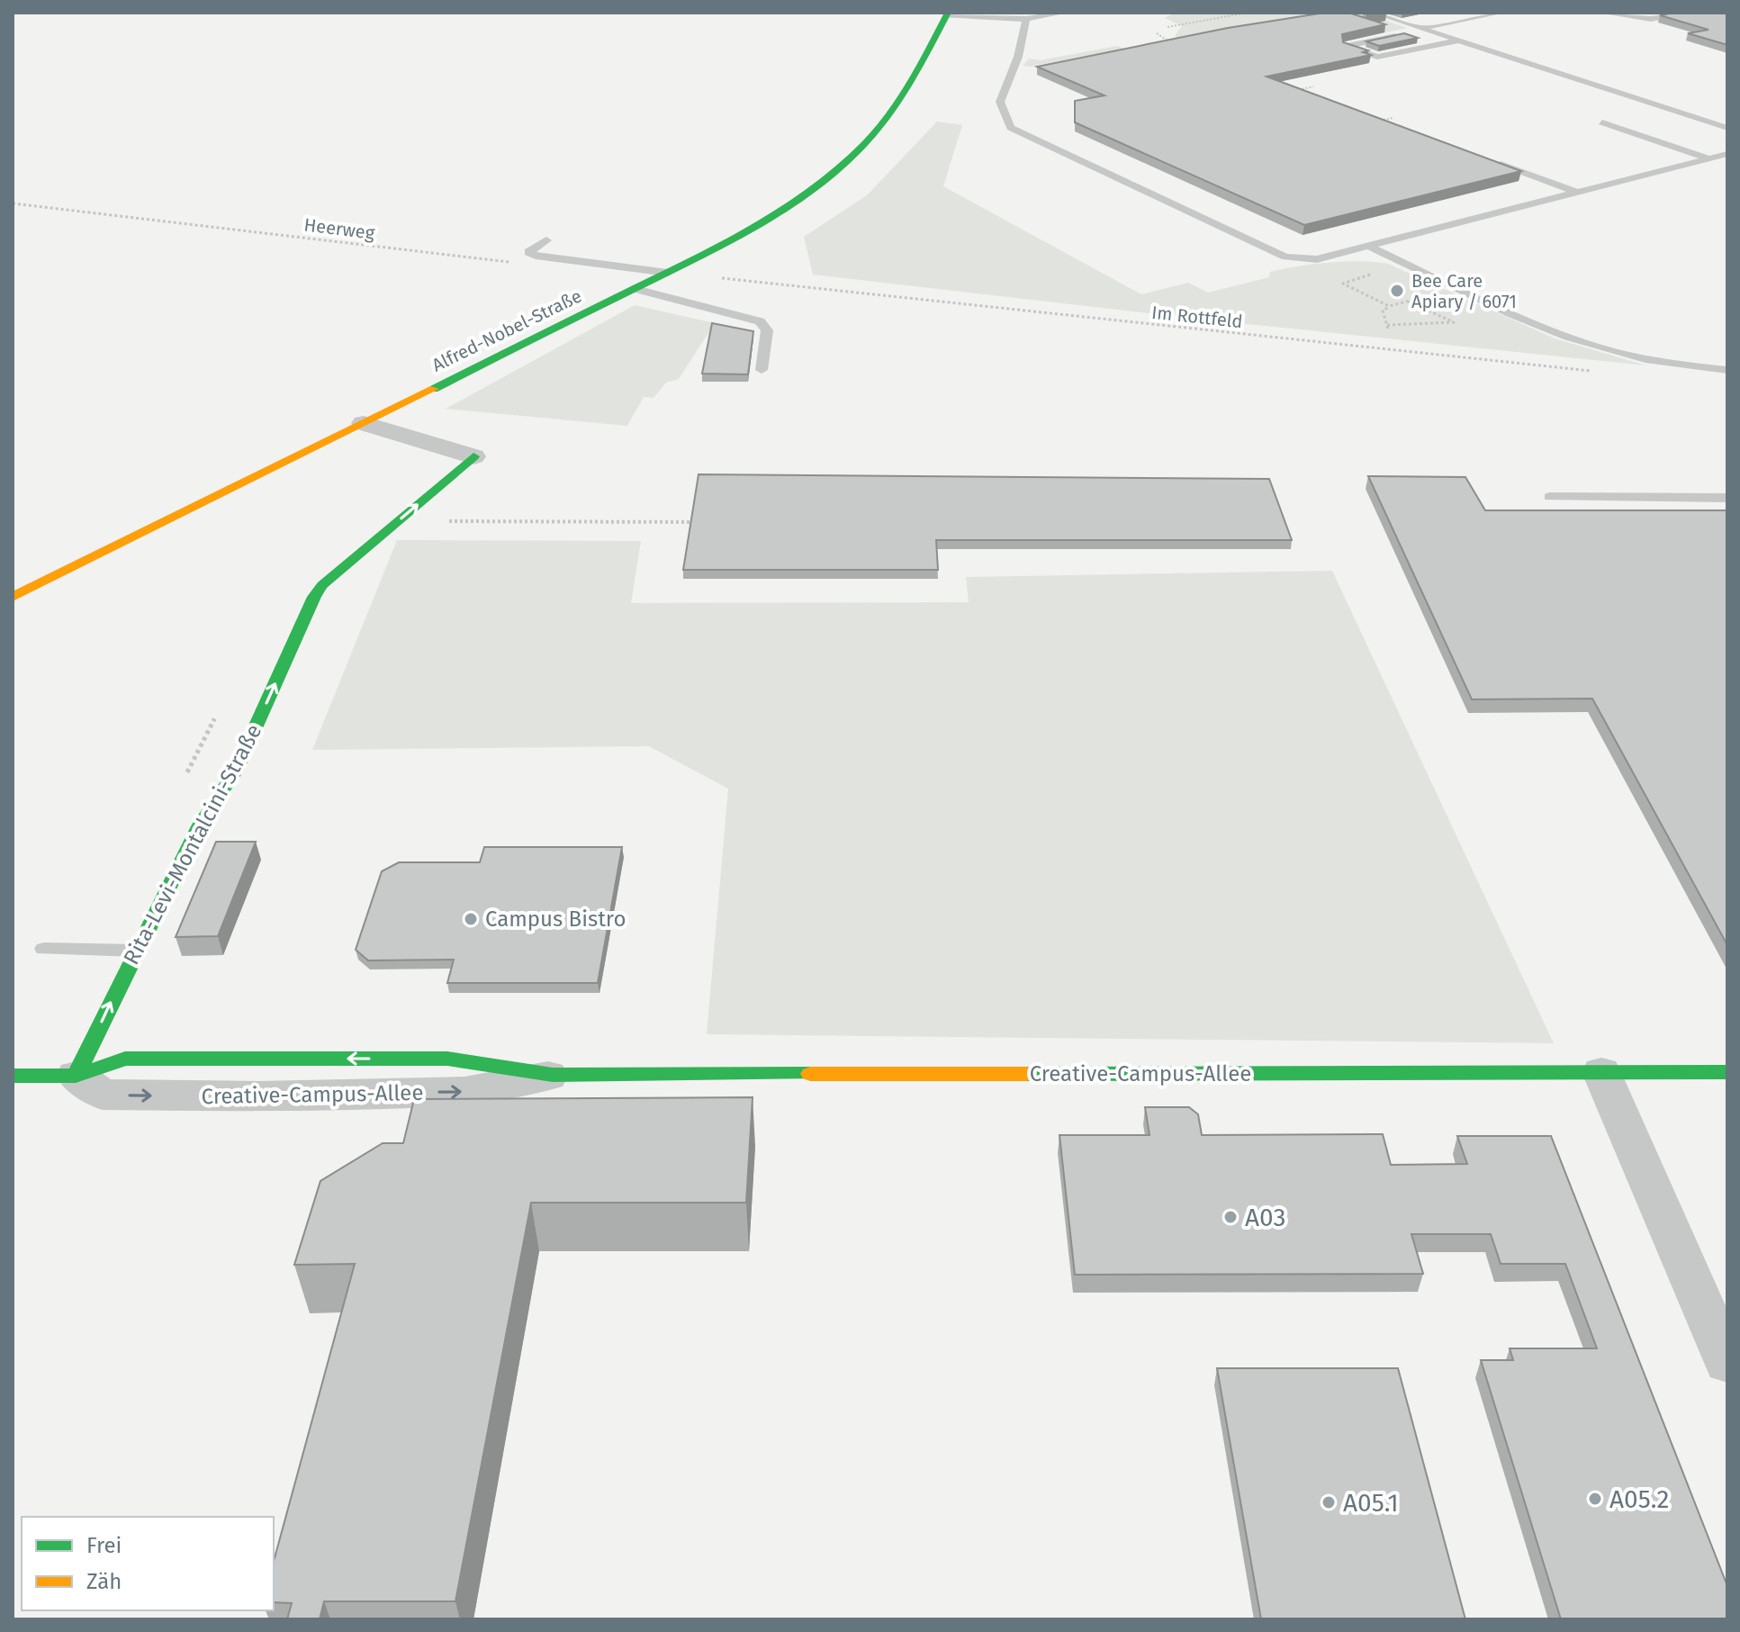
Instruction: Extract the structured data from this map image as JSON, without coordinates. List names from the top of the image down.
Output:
{
  "streets": {
    "street": ["Alfred-Nobel-Straße", "Rita-Levi-Montalcini-Straße", "Creative-Campus-Allee"],
    "path": ["Heerweg", "Im Rottfeld"]
  },
  "crossings": [
    ["Im Rottfeld", "Alfred-Nobel-Straße"],
    ["Alfred-Nobel-Straße", "Rita-Levi-Montalcini-Straße"],
    ["Rita-Levi-Montalcini-Straße", "Creative-Campus-Allee"]
  ],
  "one_way": ["Rita-Levi-Montalcini-Straße"],
  "places": [
    "Bee Care Apiary / 6071",
    "Campus Bistro",
    "A03",
    "A05.2",
    "A05.1"
  ],
  "legend": ["Frei", "Zäh"]
}
